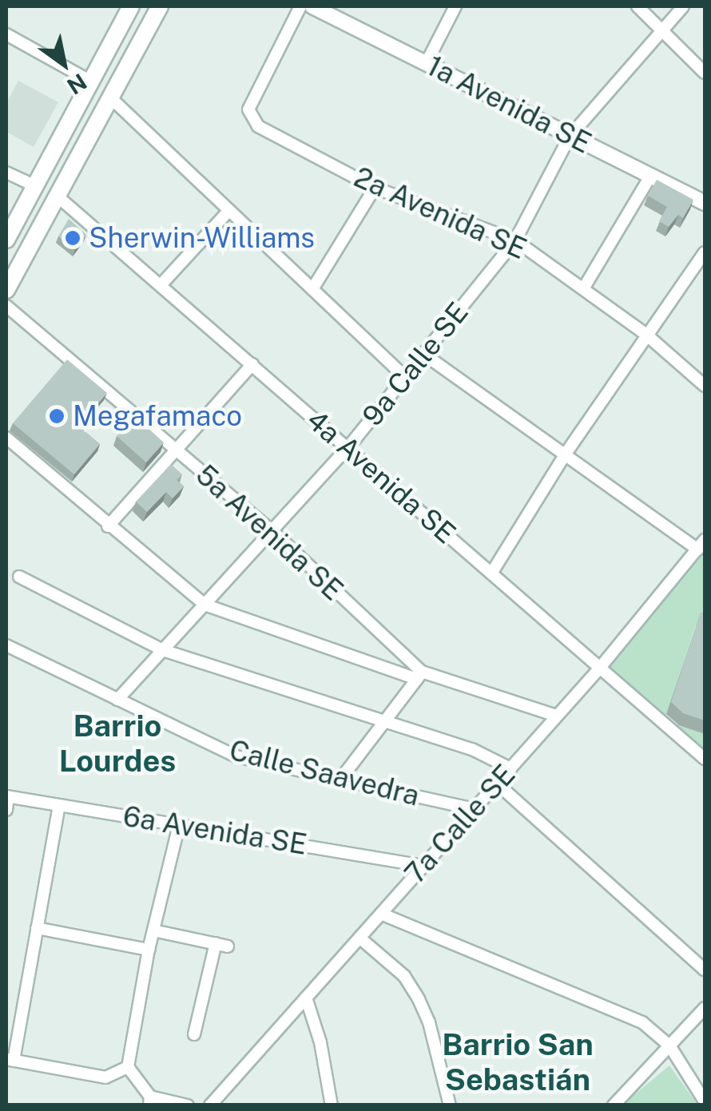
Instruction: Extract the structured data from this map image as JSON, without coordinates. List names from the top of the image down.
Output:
{
  "streets": {
    "street": [
      "1a Avenida SE",
      "2a Avenida SE",
      "9a Calle SE",
      "4a Avenida SE",
      "5a Avenida SE",
      "Calle Saavedra",
      "7a Calle SE",
      "6a Avenida SE"
    ]
  },
  "crossings": [
    ["1a Avenida SE", "9a Calle SE"],
    ["2a Avenida SE", "9a Calle SE"],
    ["9a Calle SE", "4a Avenida SE"],
    ["9a Calle SE", "5a Avenida SE"],
    ["9a Calle SE", "Calle Saavedra"],
    ["4a Avenida SE", "7a Calle SE"],
    ["5a Avenida SE", "7a Calle SE"],
    ["Calle Saavedra", "7a Calle SE"],
    ["7a Calle SE", "6a Avenida SE"]
  ],
  "districts": ["Barrio Lourdes", "Barrio San Sebastián"],
  "places": ["Sherwin-Williams", "Megafamaco"],
  "north": "bottom right"
}
